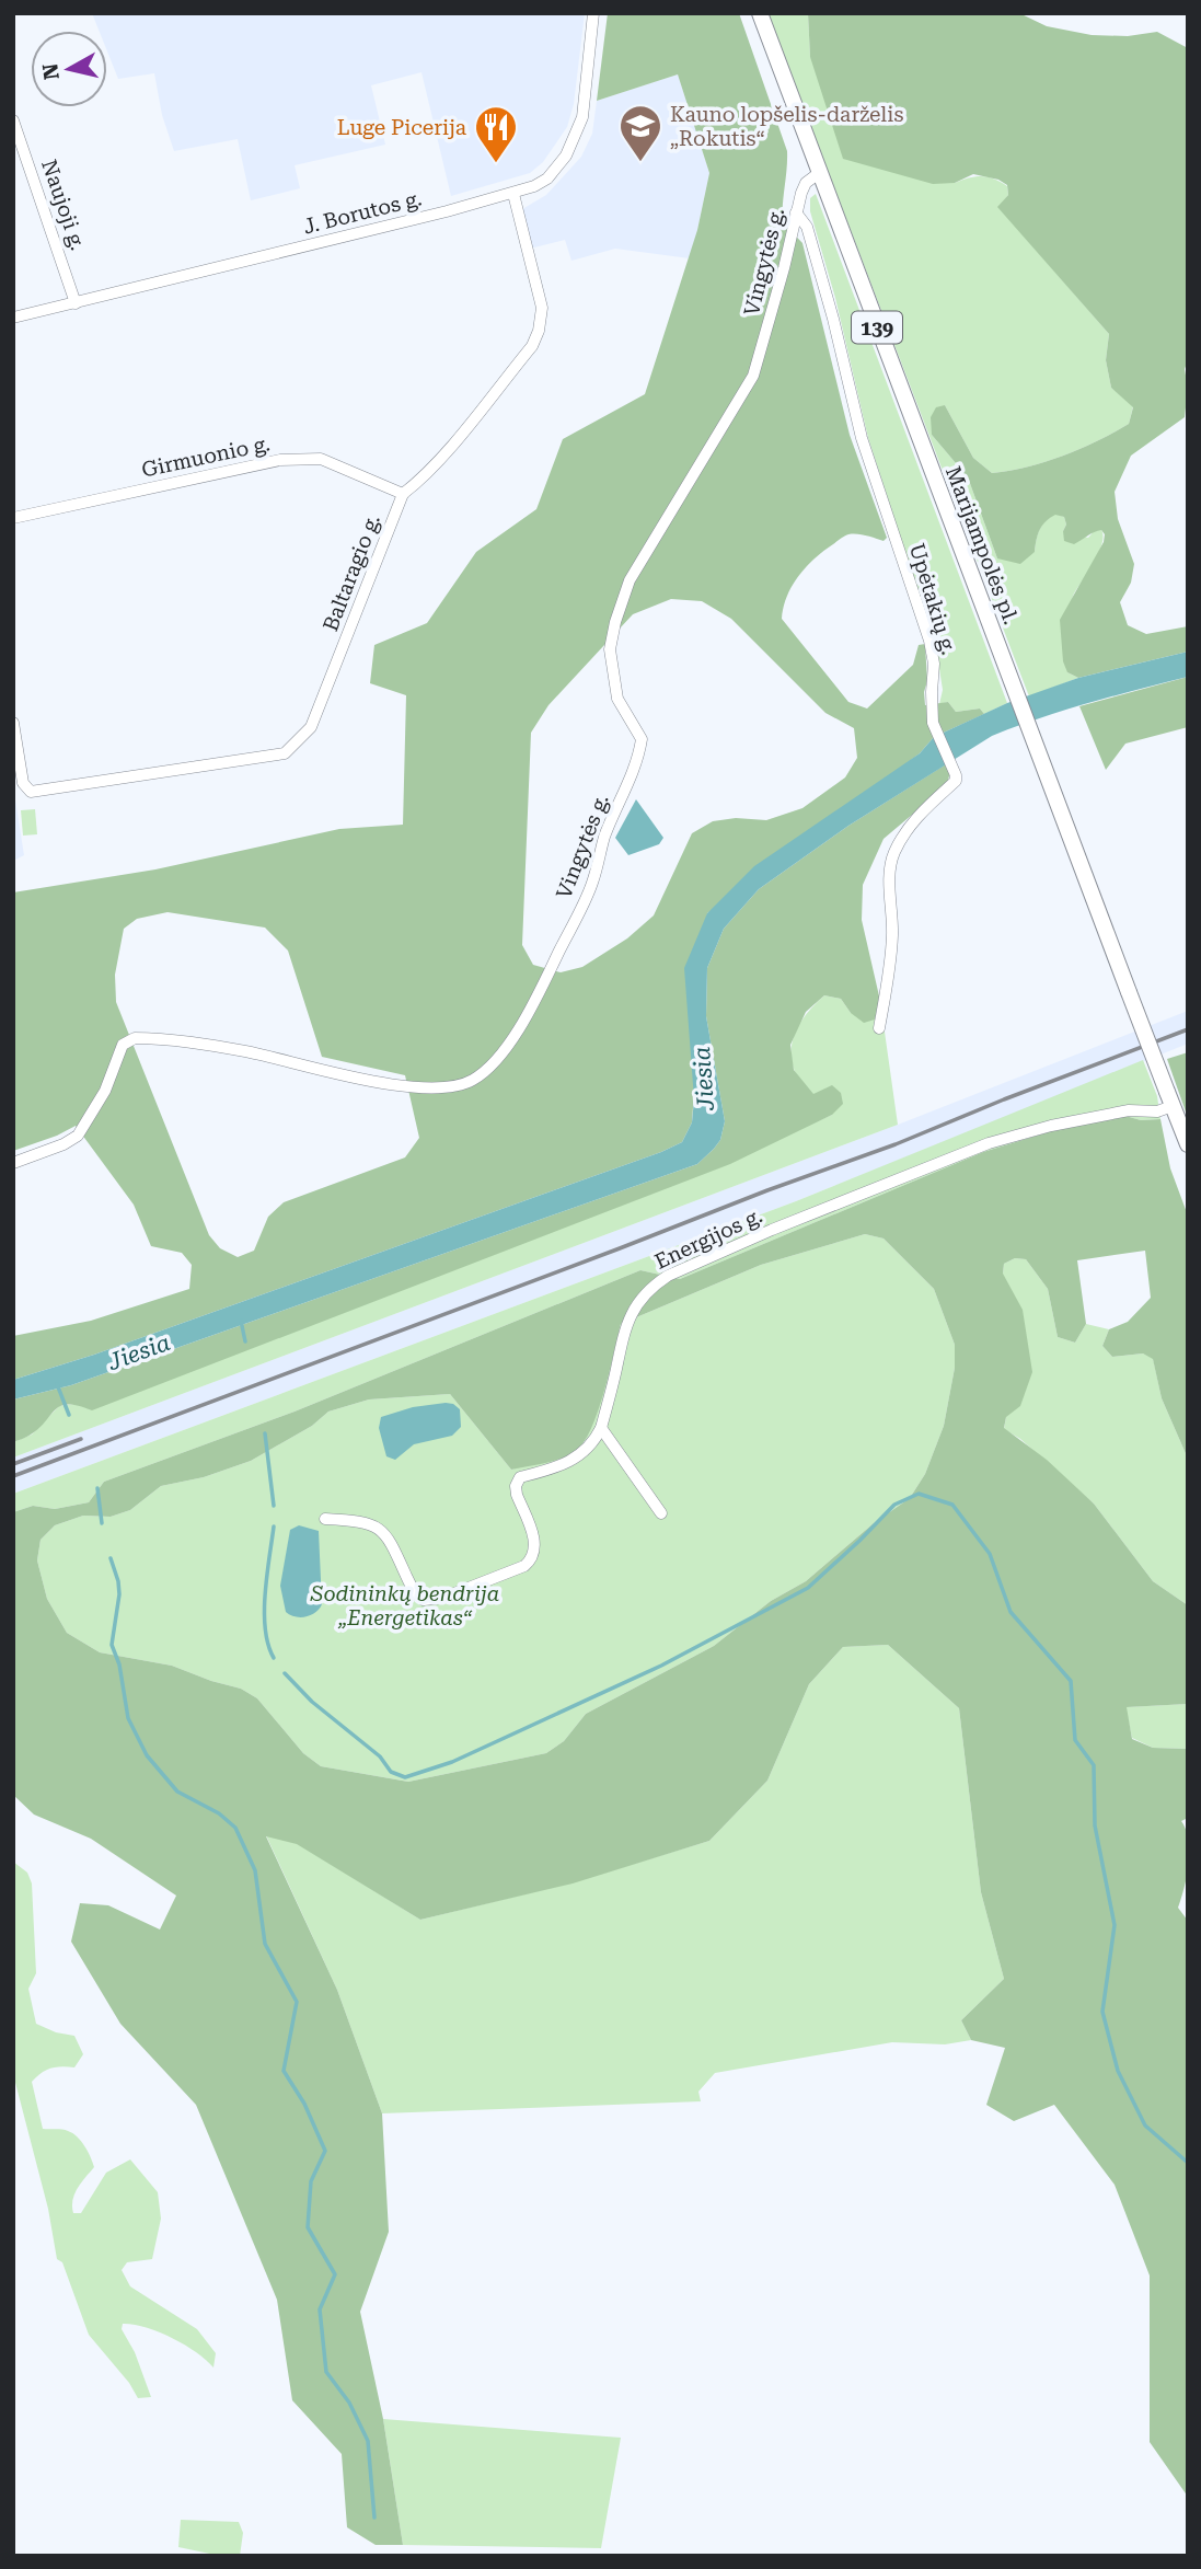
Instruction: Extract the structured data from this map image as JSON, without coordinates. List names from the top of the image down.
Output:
{
  "streets": {
    "main road": ["139", "Marijampolės pl."],
    "street": [
      "Naujoji g.",
      "J. Borutos g.",
      "Vingytės g.",
      "Girmuonio g.",
      "Baltaragio g.",
      "Upėtakių g.",
      "Energijos g."
    ]
  },
  "crossings": [
    ["Naujoji g.", "J. Borutos g."],
    ["J. Borutos g.", "Baltaragio g."],
    ["Vingytės g.", "Marijampolės pl."],
    ["Vingytės g.", "Upėtakių g."],
    ["139", "Marijampolės pl."],
    ["139", "Energijos g."],
    ["Girmuonio g.", "Baltaragio g."],
    ["Marijampolės pl.", "Energijos g."]
  ],
  "water": ["Jiesia"],
  "parks": ["Sodininkų bendrija „Energetikas“"],
  "places": {
    "school or university": ["Kauno lopšelis-darželis „Rokutis“"],
    "restaurant": ["Luge Picerija"]
  },
  "north": "left"
}
